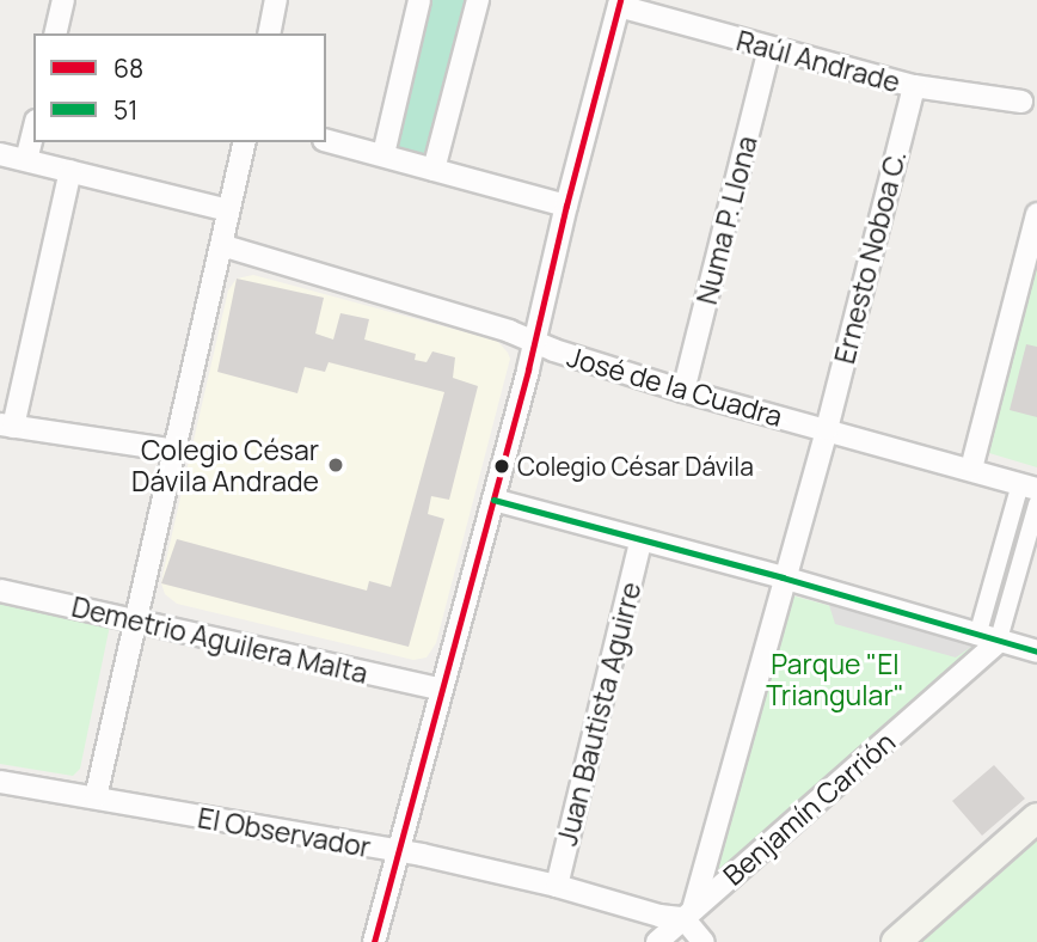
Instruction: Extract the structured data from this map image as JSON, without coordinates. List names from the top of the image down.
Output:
{
  "streets": {
    "street": [
      "Raúl Andrade",
      "Numa P. Llona",
      "Ernesto Noboa C.",
      "José de la Cuadra",
      "Demetrio Aguilera Malta",
      "Juan Bautista Aguirre",
      "Benjamín Carrión",
      "El Observador"
    ]
  },
  "crossings": [
    ["Raúl Andrade", "Numa P. Llona"],
    ["Raúl Andrade", "Ernesto Noboa C."],
    ["Numa P. Llona", "José de la Cuadra"],
    ["Ernesto Noboa C.", "José de la Cuadra"],
    ["Ernesto Noboa C.", "Benjamín Carrión"],
    ["Ernesto Noboa C.", "El Observador"],
    ["Juan Bautista Aguirre", "El Observador"],
    ["Benjamín Carrión", "El Observador"]
  ],
  "parks": ["Parque \"El Triangular\""],
  "places": ["Colegio César Dávila Andrade", "Colegio César Dávila"],
  "lines": ["transit line 68", "transit line 51"],
  "legend": ["68", "51"]
}
